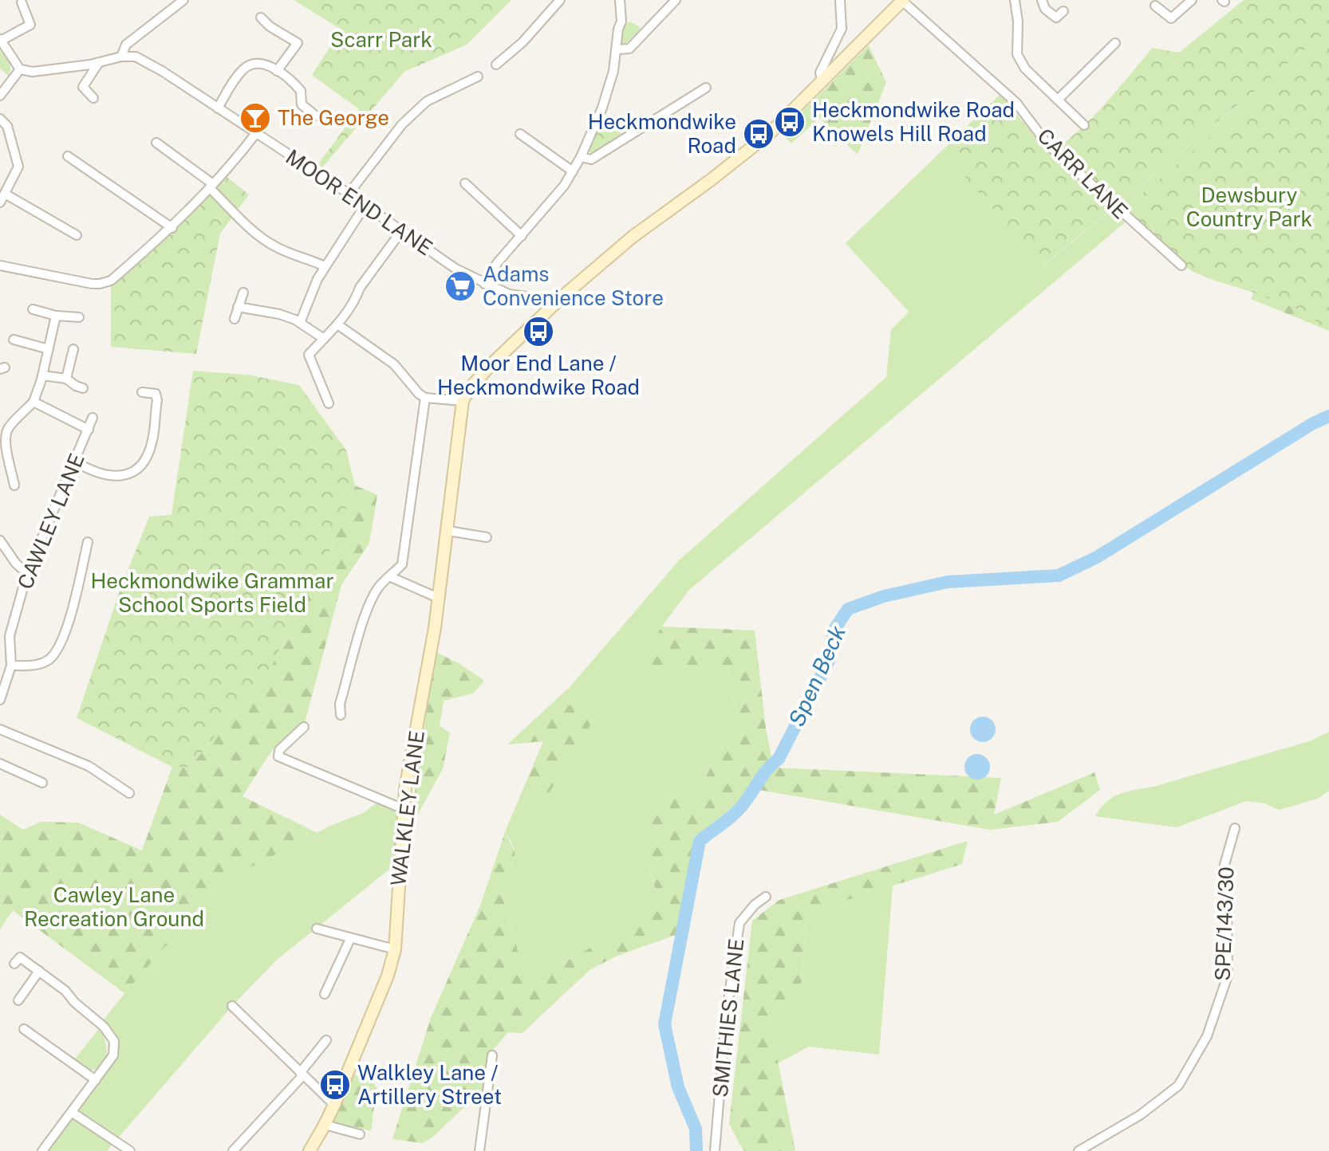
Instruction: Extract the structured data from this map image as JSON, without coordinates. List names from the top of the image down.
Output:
{
  "streets": {
    "main road": ["WALKLEY LANE"],
    "street": [
      "CARR LANE",
      "MOOR END LANE",
      "CAWLEY LANE",
      "SPE/143/30",
      "SMITHIES LANE"
    ]
  },
  "water": ["Spen Beck"],
  "parks": [
    "Scarr Park",
    "Dewsbury Country Park",
    "Heckmondwike Grammar School Sports Field",
    "Cawley Lane Recreation Ground"
  ],
  "places": {
    "bar": ["The George"],
    "bus stop": [
      "Heckmondwike Road Knowels Hill Road",
      "Heckmondwike Road",
      "Moor End Lane / Heckmondwike Road",
      "Walkley Lane / Artillery Street"
    ],
    "supermarket": ["Adams Convenience Store"]
  }
}
